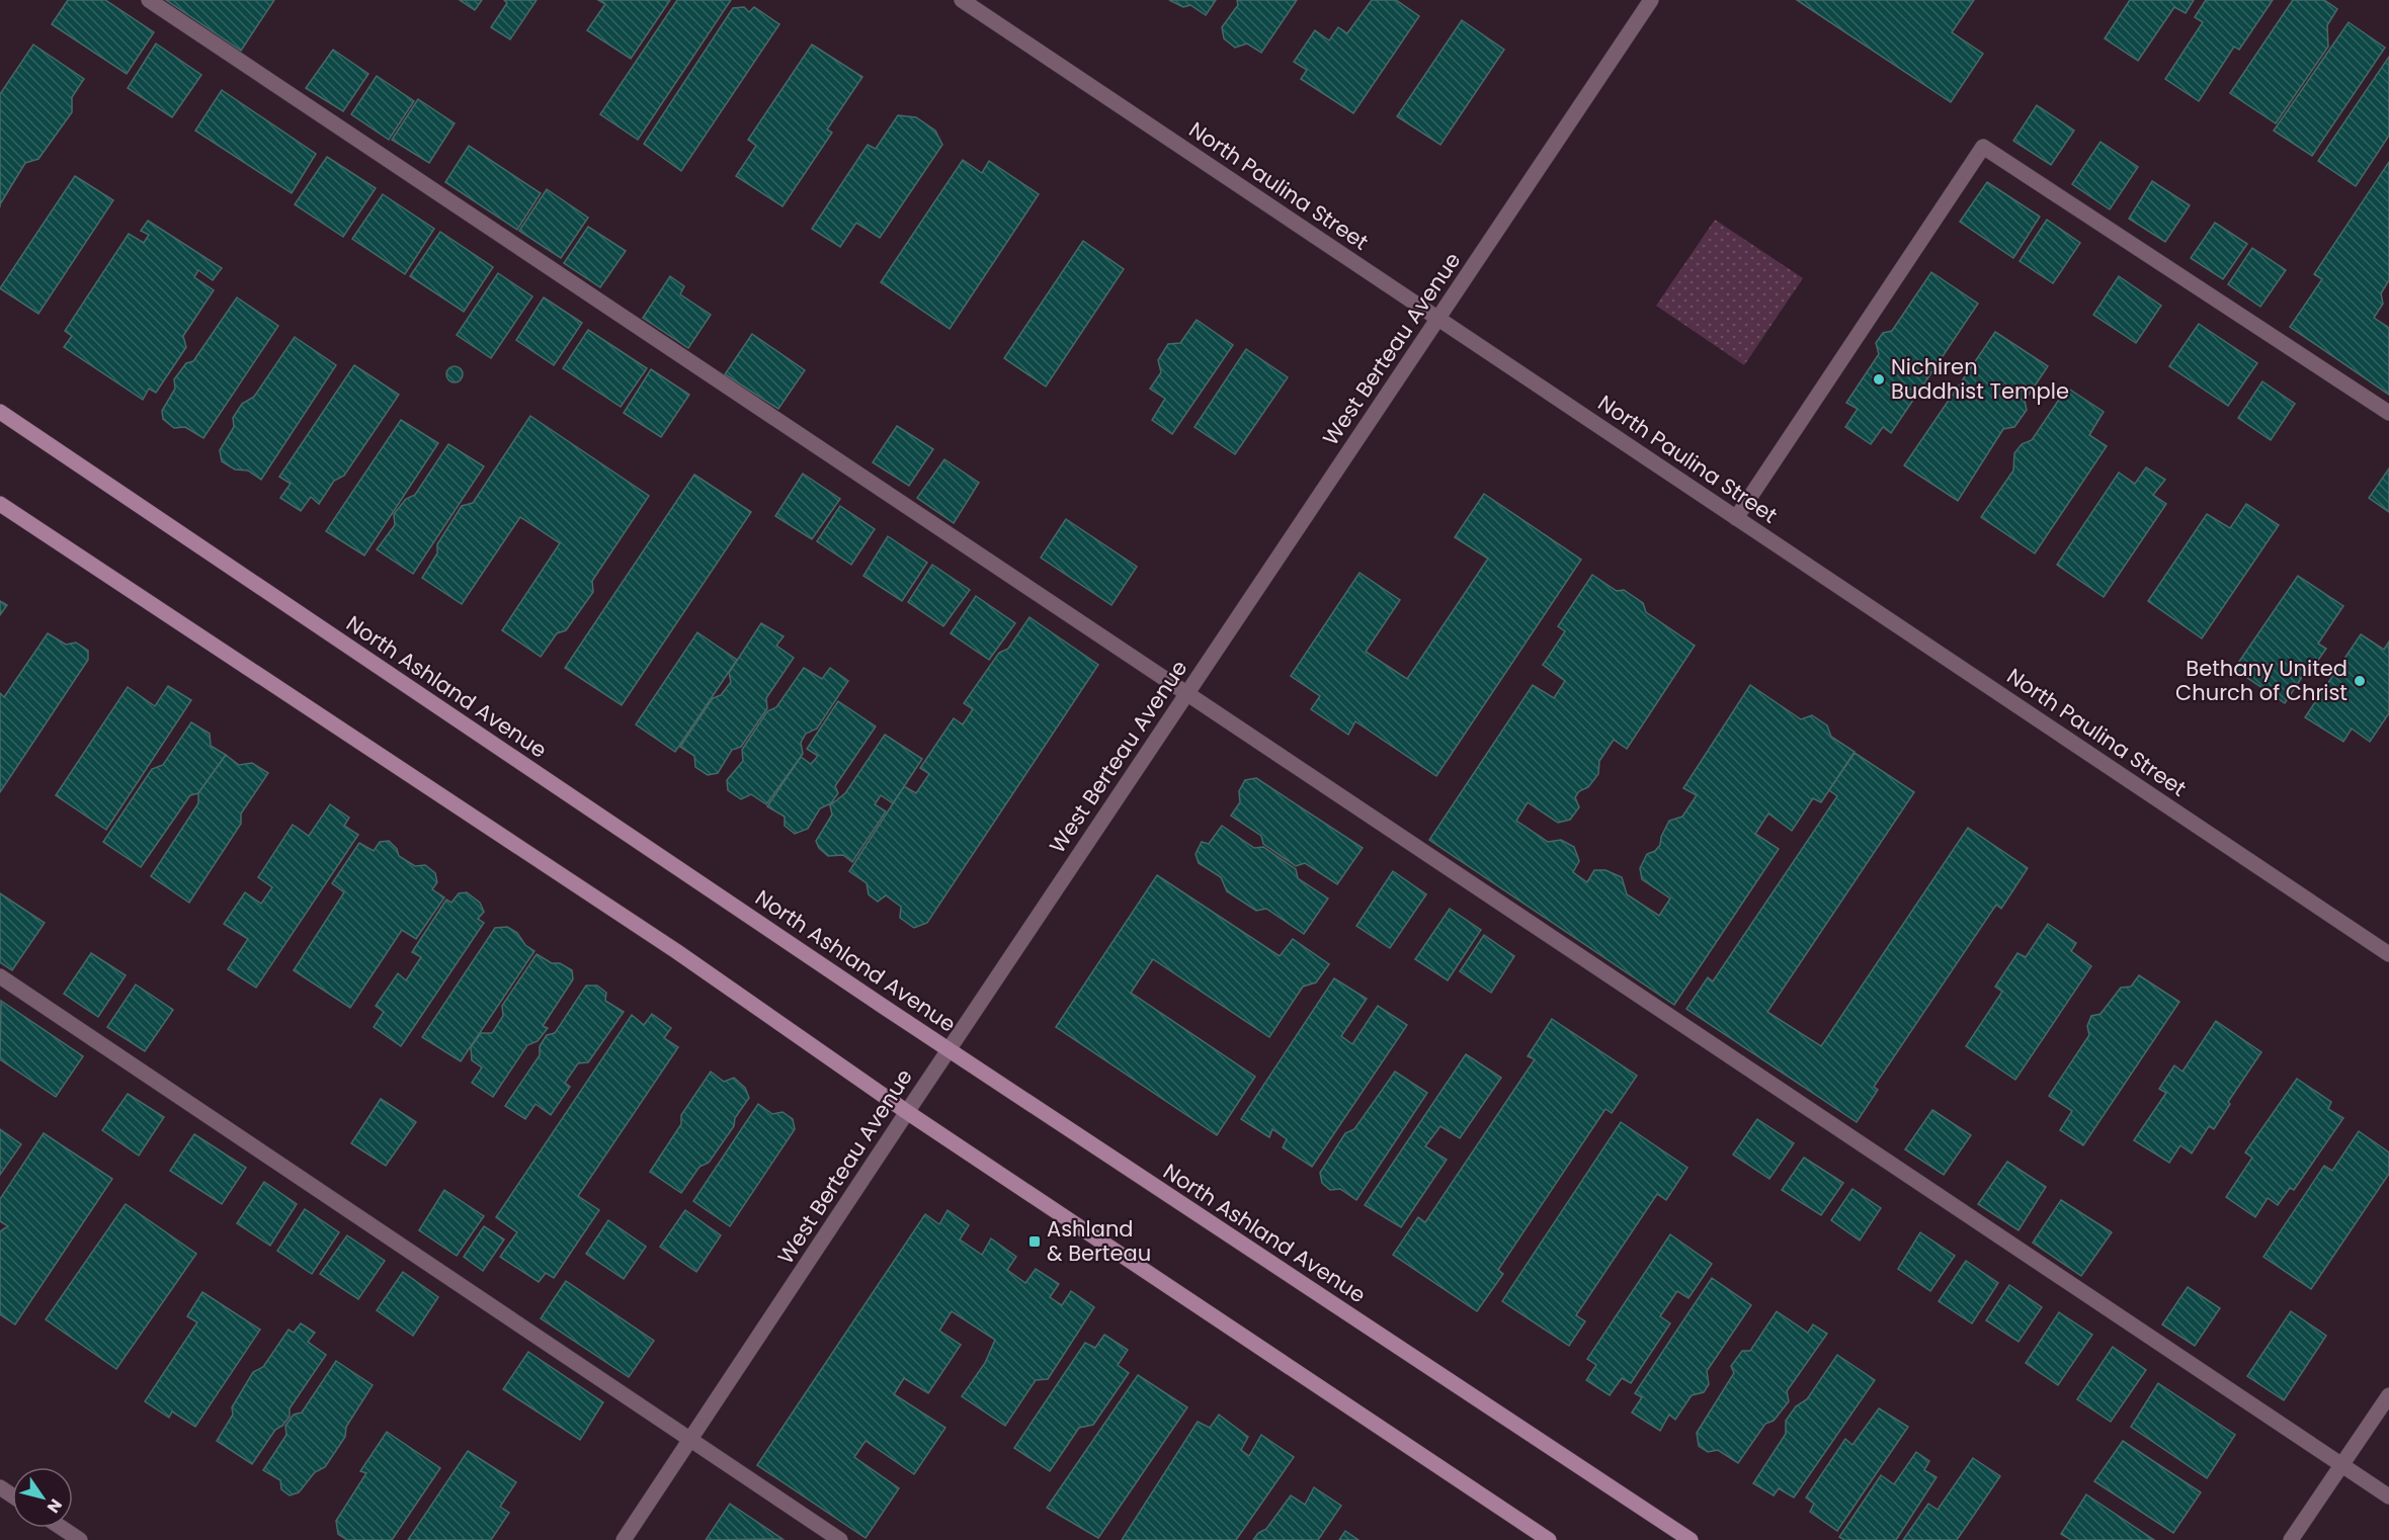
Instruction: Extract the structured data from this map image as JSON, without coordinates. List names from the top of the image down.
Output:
{
  "streets": {
    "main road": ["North Ashland Avenue"],
    "street": ["North Paulina Street", "West Berteau Avenue"]
  },
  "crossings": [
    ["North Paulina Street", "West Berteau Avenue"],
    ["West Berteau Avenue", "North Ashland Avenue"]
  ],
  "places": {
    "other": ["Nichiren Buddhist Temple", "Bethany United Church of Christ"],
    "transit": ["Ashland & Berteau"]
  },
  "north": "bottom right"
}
